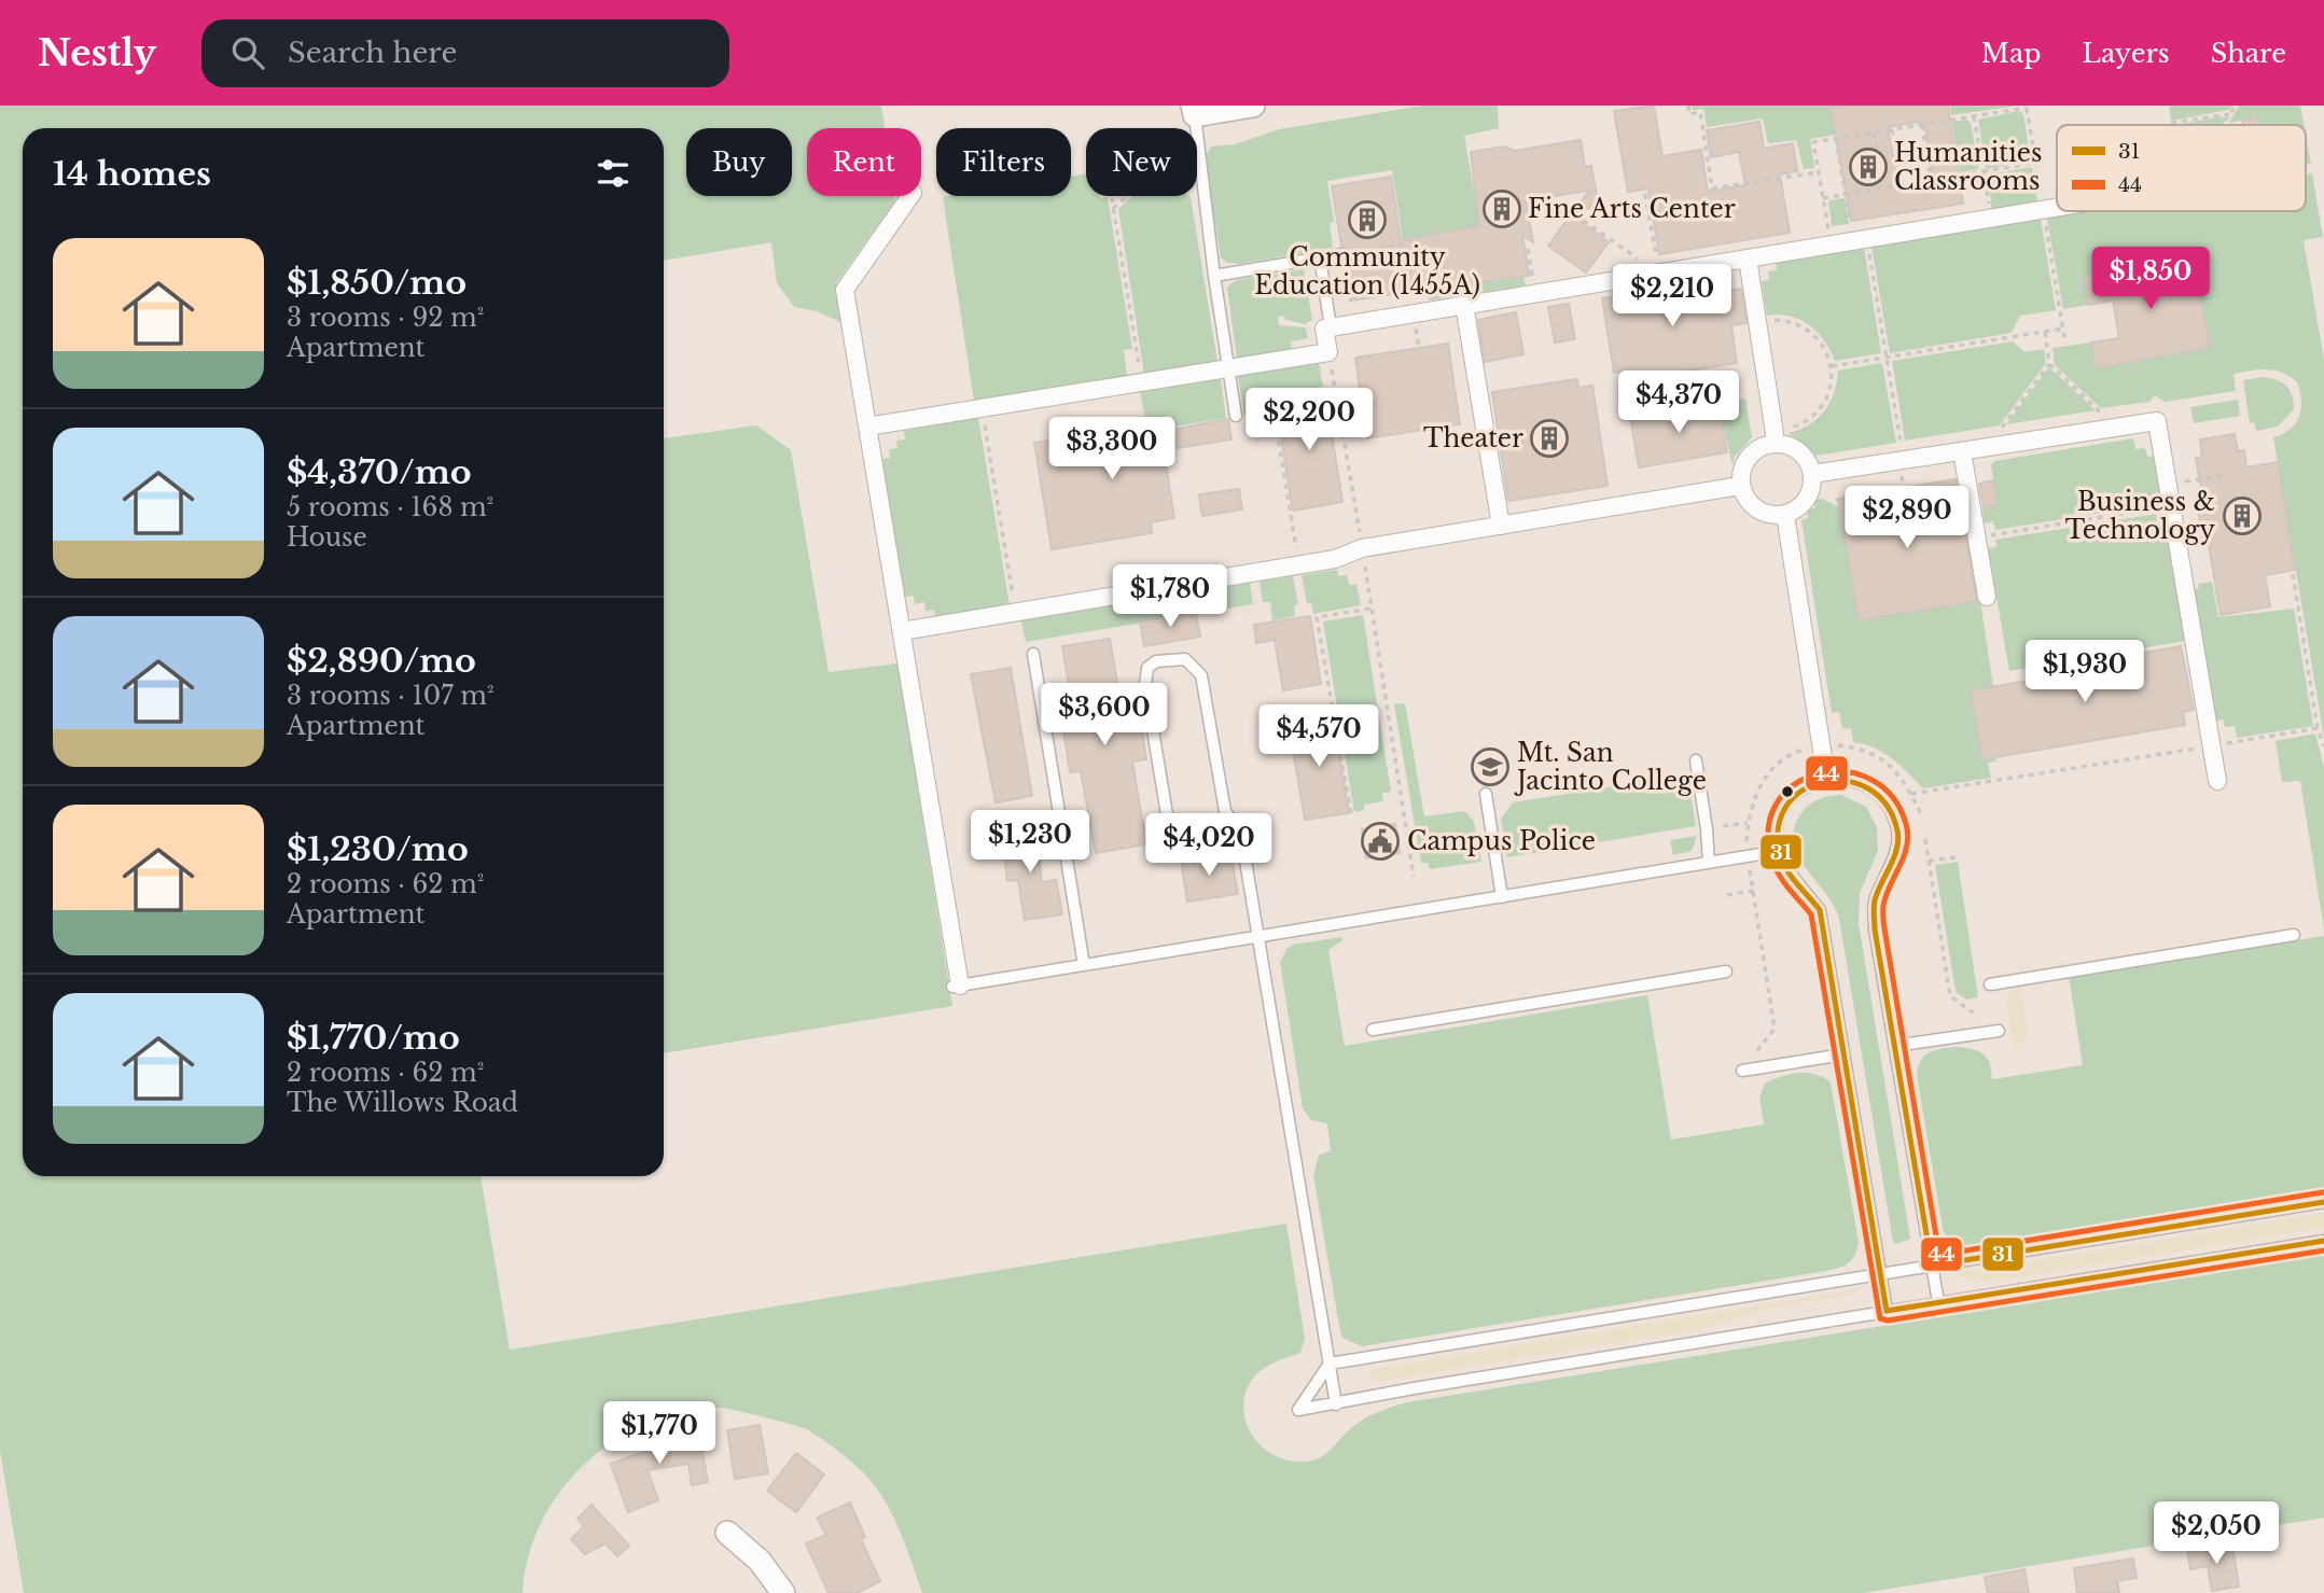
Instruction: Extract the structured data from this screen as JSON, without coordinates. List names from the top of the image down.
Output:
{
  "places": {
    "building": [
      "Humanities Classrooms",
      "Fine Arts Center",
      "Community Education (1455A)",
      "Theater",
      "Business & Technology"
    ],
    "school or university": ["Mt. San Jacinto College"],
    "public building": ["Campus Police"]
  },
  "lines": ["transit line 44", "transit line 31"],
  "legend": ["31", "44"],
  "page": {
    "header": "Nestly",
    "search": "Search here",
    "nav": ["Map", "Layers", "Share"],
    "chip": [
      "Buy",
      "Rent",
      "Filters",
      "New"
    ],
    "heading": "14 homes",
    "list": [
      {
        "name": "$1,850/mo",
        "note": "3 rooms · 92 m² · Apartment"
      },
      {
        "name": "$4,370/mo",
        "note": "5 rooms · 168 m² · House"
      },
      {
        "name": "$2,890/mo",
        "note": "3 rooms · 107 m² · Apartment"
      },
      {
        "name": "$1,230/mo",
        "note": "2 rooms · 62 m² · Apartment"
      },
      {
        "name": "$1,770/mo",
        "note": "2 rooms · 62 m² · The Willows Road"
      }
    ],
    "price": [
      "$1,850",
      "$2,210",
      "$4,370",
      "$2,200",
      "$3,300",
      "$2,890",
      "$1,780",
      "$1,930",
      "$3,600",
      "$4,570",
      "$1,230",
      "$4,020",
      "$1,770",
      "$2,050"
    ]
  }
}
